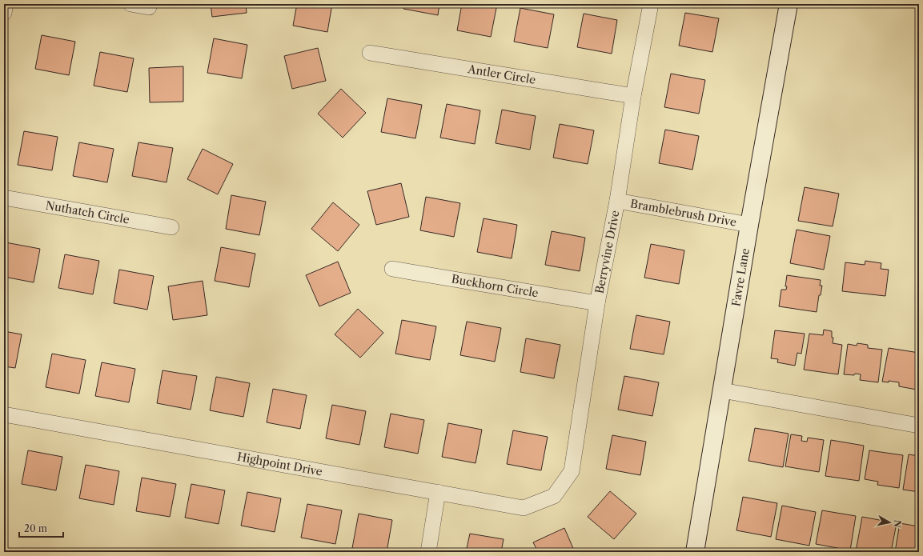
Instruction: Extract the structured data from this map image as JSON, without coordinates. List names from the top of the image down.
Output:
{
  "streets": {
    "street": [
      "Antler Circle",
      "Nuthatch Circle",
      "Bramblebrush Drive",
      "Berryvine Drive",
      "Favre Lane",
      "Buckhorn Circle",
      "Highpoint Drive"
    ]
  },
  "crossings": [
    ["Antler Circle", "Berryvine Drive"],
    ["Bramblebrush Drive", "Berryvine Drive"],
    ["Bramblebrush Drive", "Favre Lane"],
    ["Berryvine Drive", "Buckhorn Circle"],
    ["Berryvine Drive", "Highpoint Drive"]
  ],
  "scale_bar": "20 m",
  "north": "right"
}
